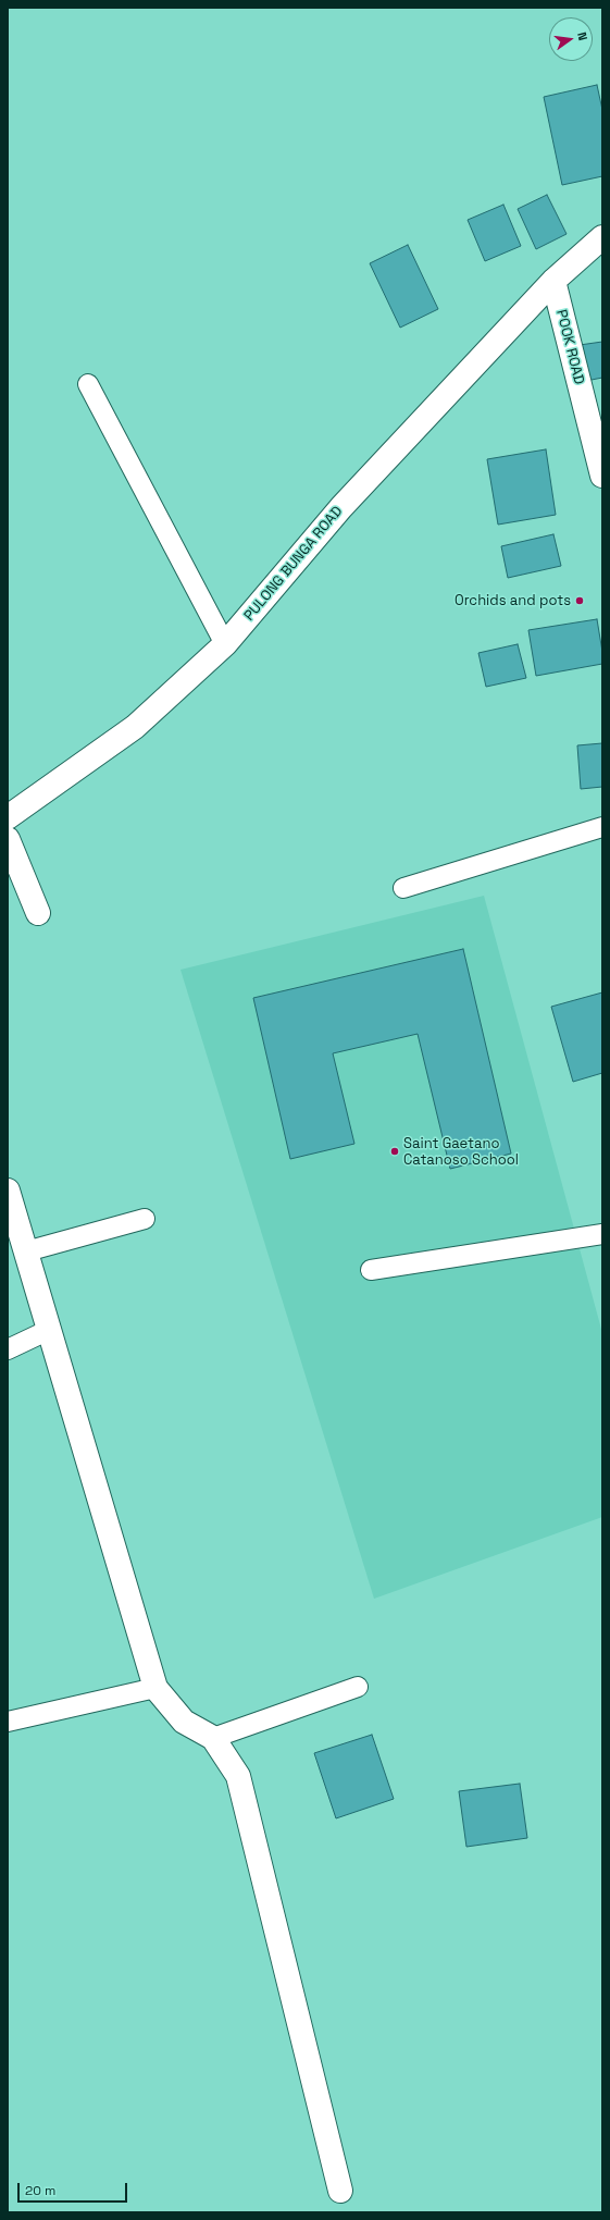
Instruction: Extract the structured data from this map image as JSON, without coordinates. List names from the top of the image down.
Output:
{
  "streets": {
    "street": ["POOK ROAD", "PULONG BUNGA ROAD"]
  },
  "crossings": [
    ["POOK ROAD", "PULONG BUNGA ROAD"]
  ],
  "places": ["Orchids and pots", "Saint Gaetano Catanoso School"],
  "scale_bar": "20 m",
  "north": "right"
}
